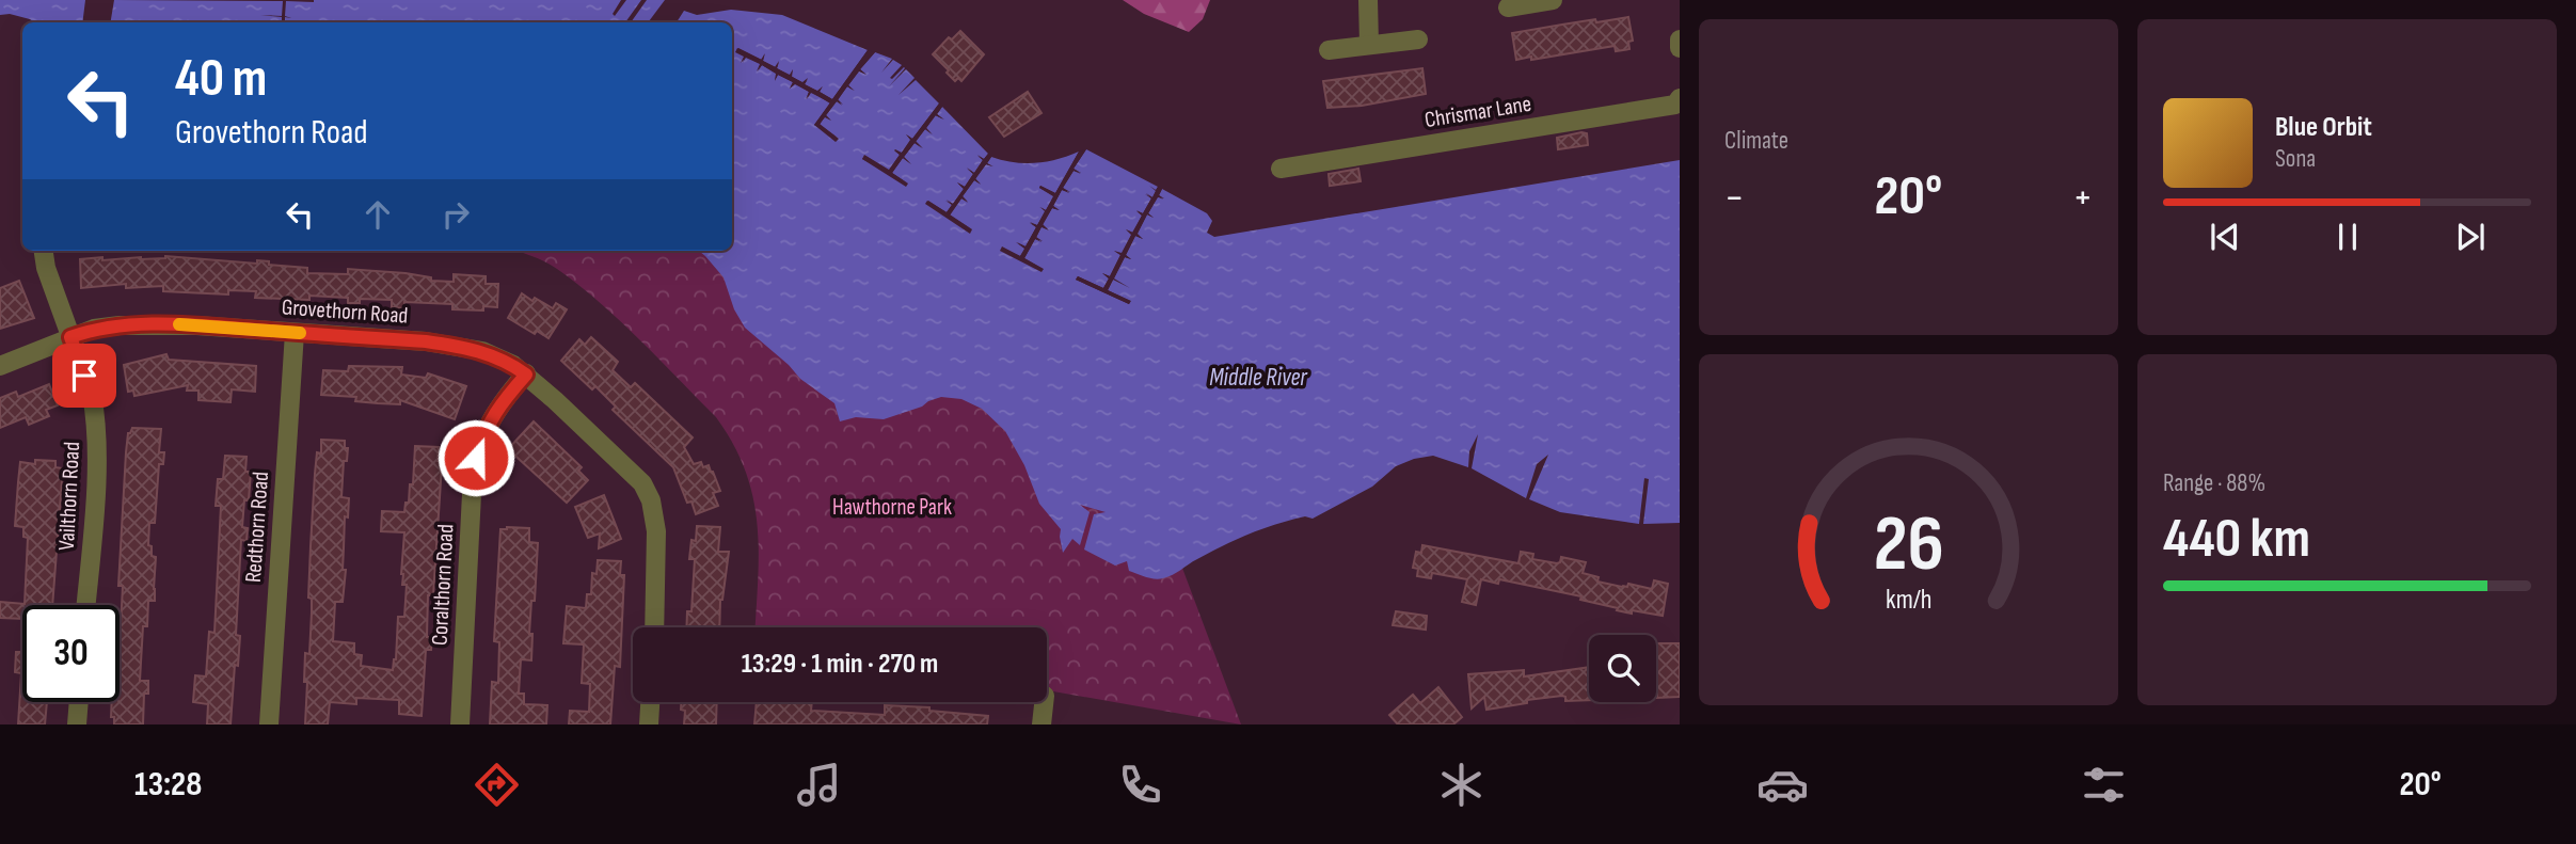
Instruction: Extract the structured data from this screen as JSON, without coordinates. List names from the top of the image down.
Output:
{
  "streets": {
    "street": [
      "Chrismar Lane",
      "Grovethorn Road",
      "Vailthorn Road",
      "Redthorn Road",
      "Coralthorn Road"
    ]
  },
  "crossings": [
    ["Grovethorn Road", "Vailthorn Road"],
    ["Grovethorn Road", "Redthorn Road"],
    ["Grovethorn Road", "Coralthorn Road"]
  ],
  "water": ["Middle River"],
  "parks": ["Hawthorne Park"],
  "page": {
    "tile": [
      "Climate",
      ["Range · 88%", "440 km"]
    ],
    "turn": ["40 m", "Grovethorn Road"],
    "song": ["Blue Orbit", "Sona"],
    "heat": ["−", "20°", "+"],
    "limit": "30",
    "trip": "13:29 · 1 min · 270 m",
    "tabs": ["13:28", "20°"],
    "gauge": ["26", "km/h"]
  }
}
